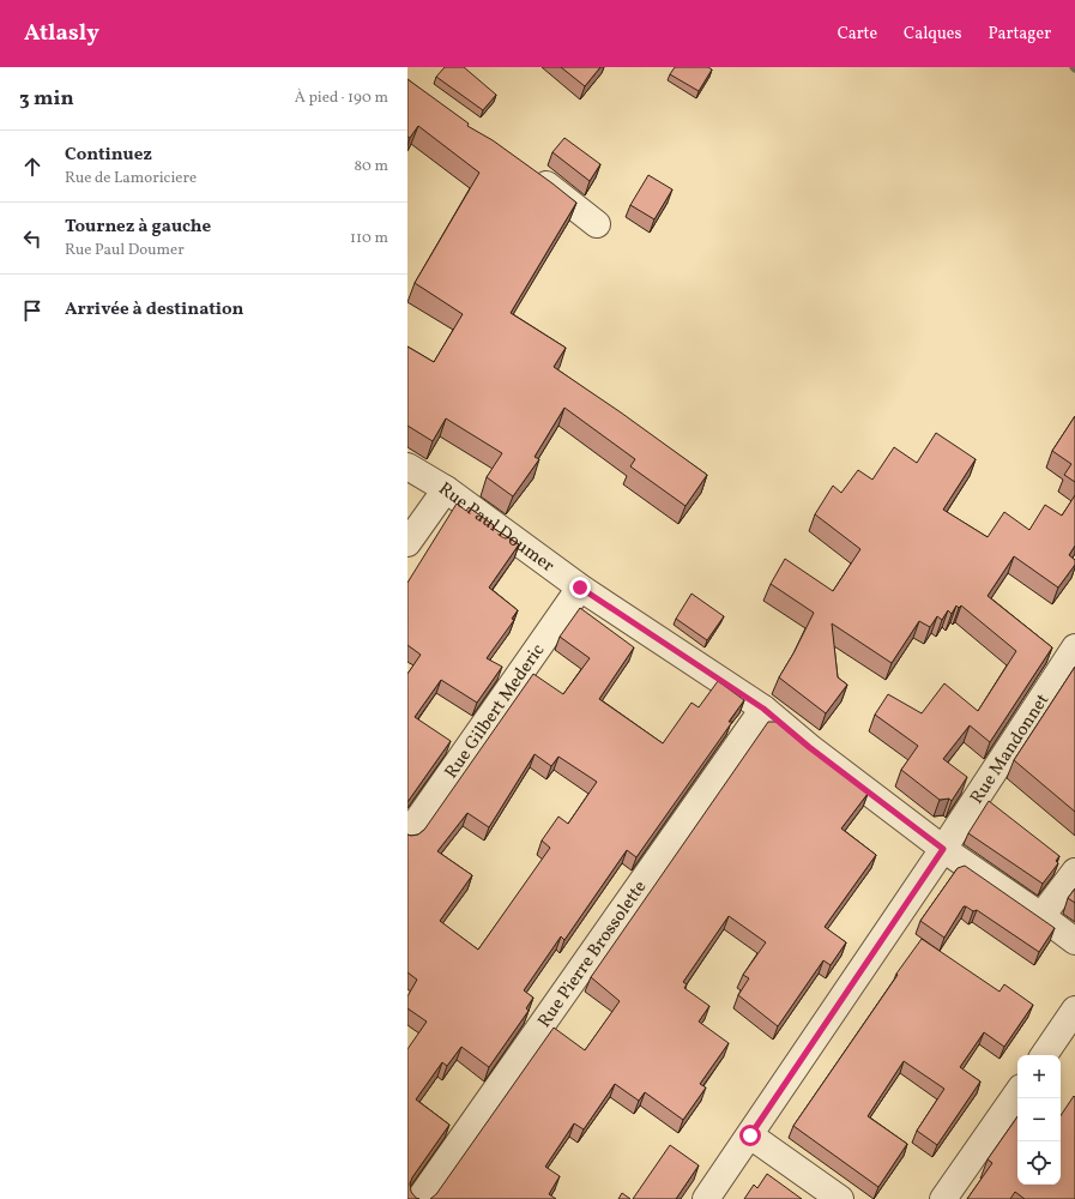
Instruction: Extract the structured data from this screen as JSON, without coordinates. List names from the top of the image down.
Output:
{
  "streets": {
    "street": [
      "Rue Paul Doumer",
      "Rue Gilbert Mederic",
      "Rue Mandonnet",
      "Rue Pierre Brossolette"
    ]
  },
  "crossings": [
    ["Rue Paul Doumer", "Rue Gilbert Mederic"],
    ["Rue Paul Doumer", "Rue Mandonnet"],
    ["Rue Paul Doumer", "Rue Pierre Brossolette"]
  ],
  "page": {
    "header": "Atlasly",
    "nav": ["Carte", "Calques", "Partager"],
    "heading": ["3 min", "À pied · 190 m"],
    "list": [
      ["Continuez", "Rue de Lamoriciere", "80 m"],
      ["Tournez à gauche", "Rue Paul Doumer", "110 m"],
      "Arrivée à destination"
    ],
    "map_buttons": ["+", "−"]
  }
}
